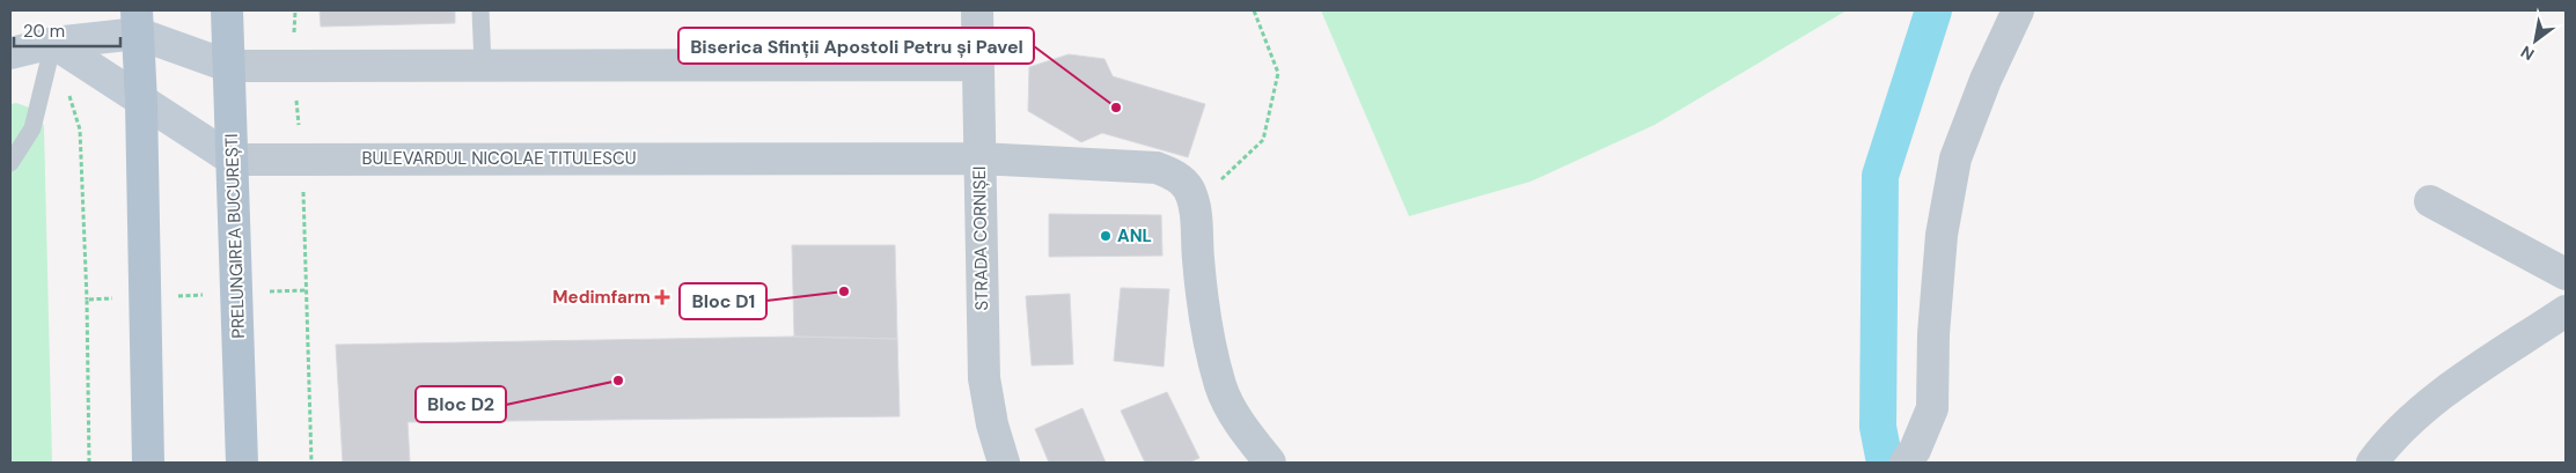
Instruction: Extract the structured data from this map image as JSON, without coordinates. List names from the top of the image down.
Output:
{
  "streets": {
    "main road": ["PRELUNGIREA BUCUREȘTI"],
    "street": ["BULEVARDUL NICOLAE TITULESCU", "STRADA CORNIȘEI"]
  },
  "crossings": [
    ["BULEVARDUL NICOLAE TITULESCU", "PRELUNGIREA BUCUREȘTI"],
    ["BULEVARDUL NICOLAE TITULESCU", "STRADA CORNIȘEI"]
  ],
  "places": {
    "other": [
      "Biserica Sfinții Apostoli Petru și Pavel",
      "ANL",
      "Bloc D1",
      "Bloc D2"
    ],
    "health": ["Medimfarm"]
  },
  "scale_bar": "20 m",
  "north": "bottom left"
}
